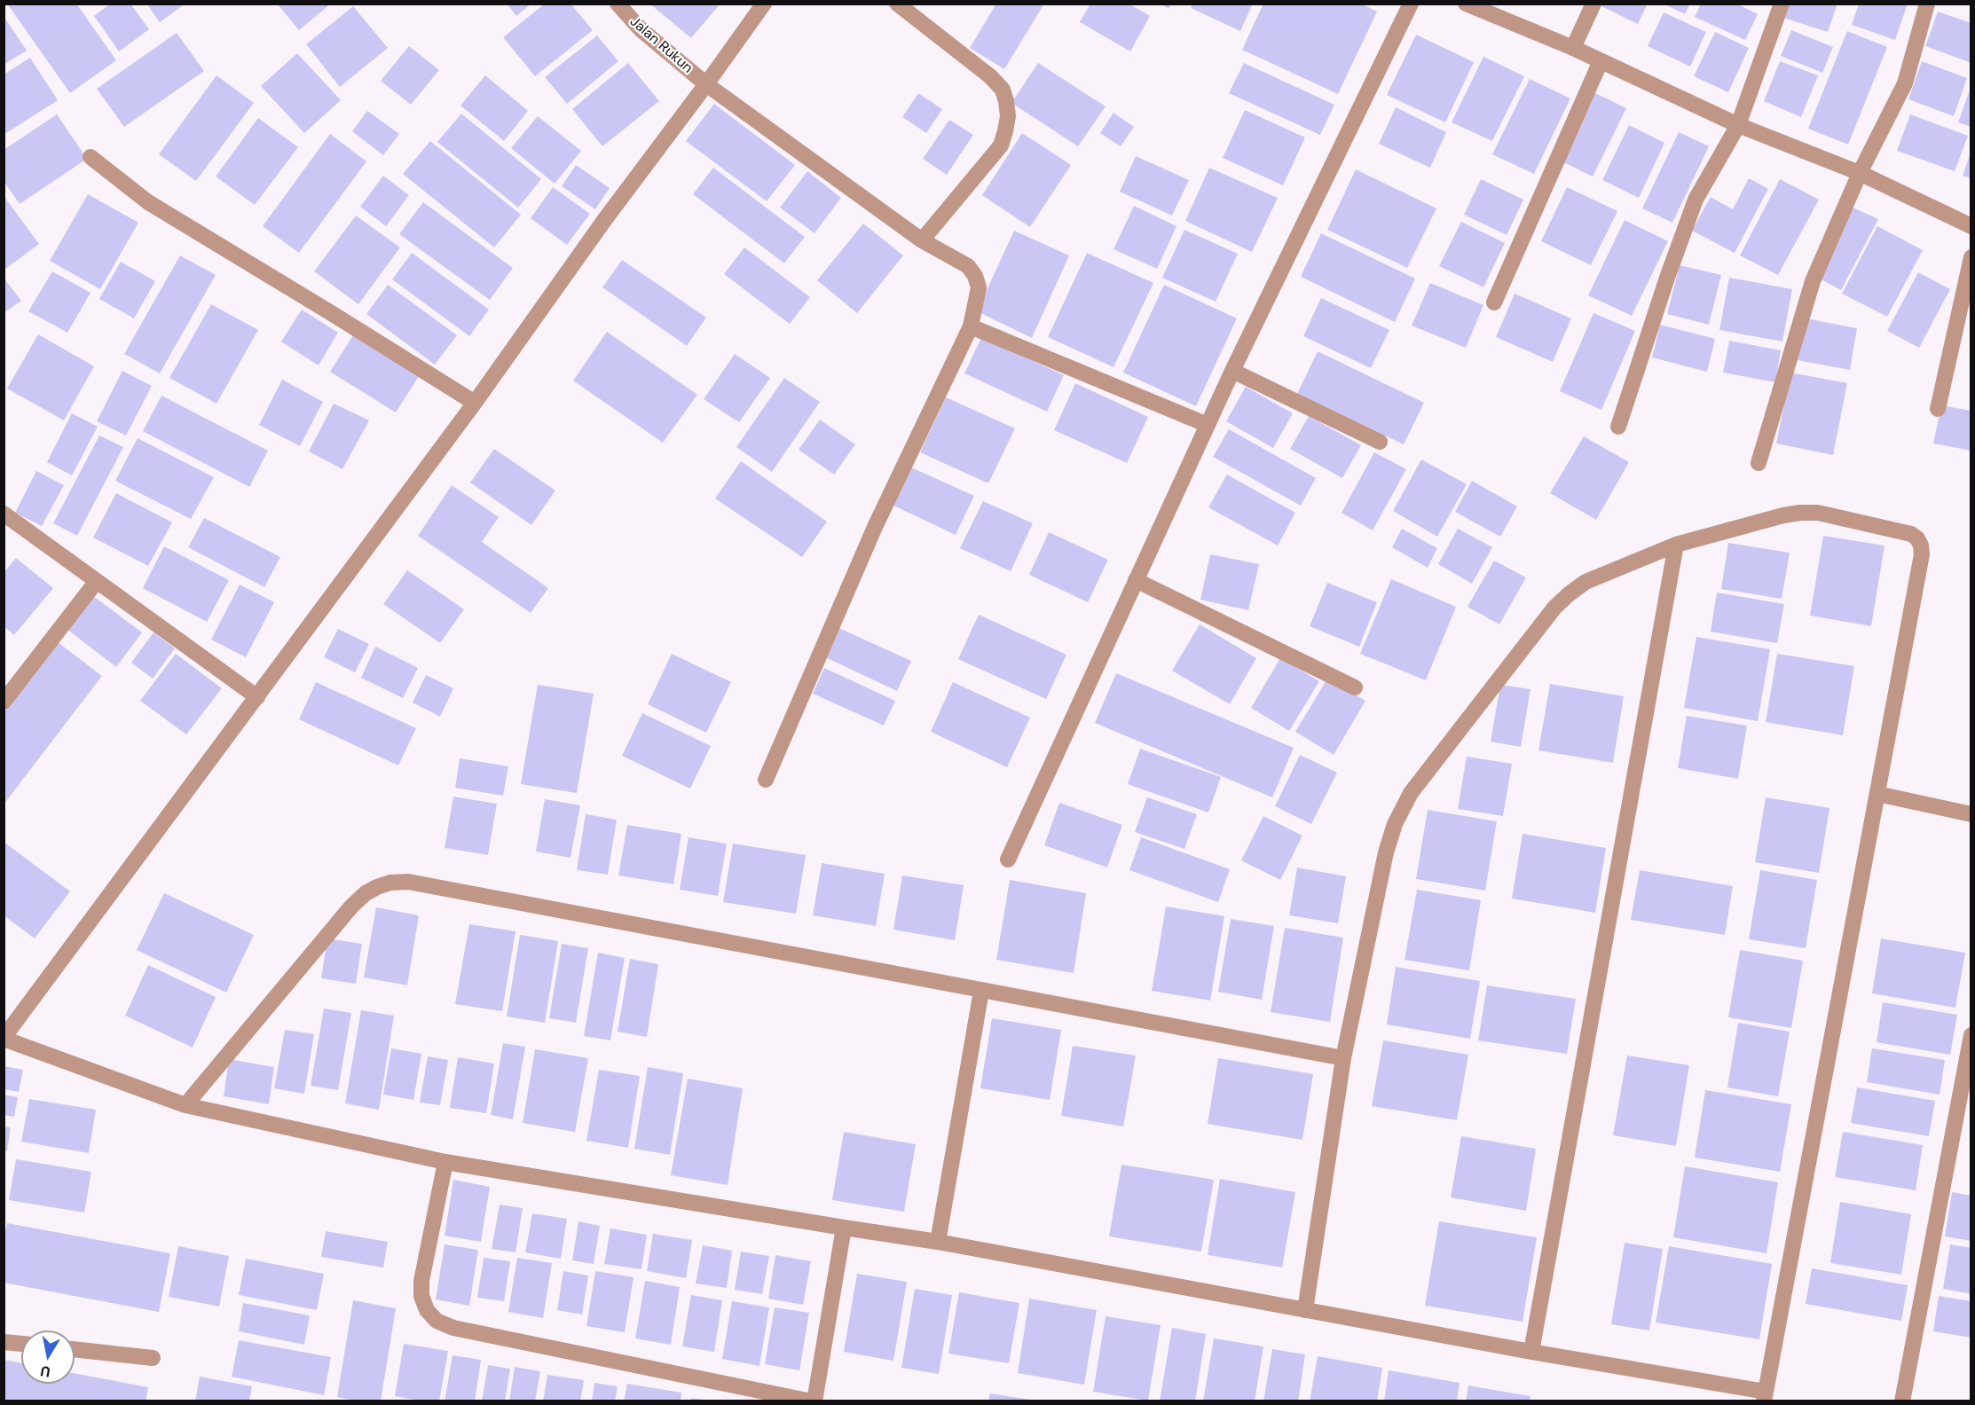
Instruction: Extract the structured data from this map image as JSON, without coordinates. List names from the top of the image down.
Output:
{
  "streets": {
    "street": ["Jalan Rukun"]
  },
  "north": "bottom"
}
